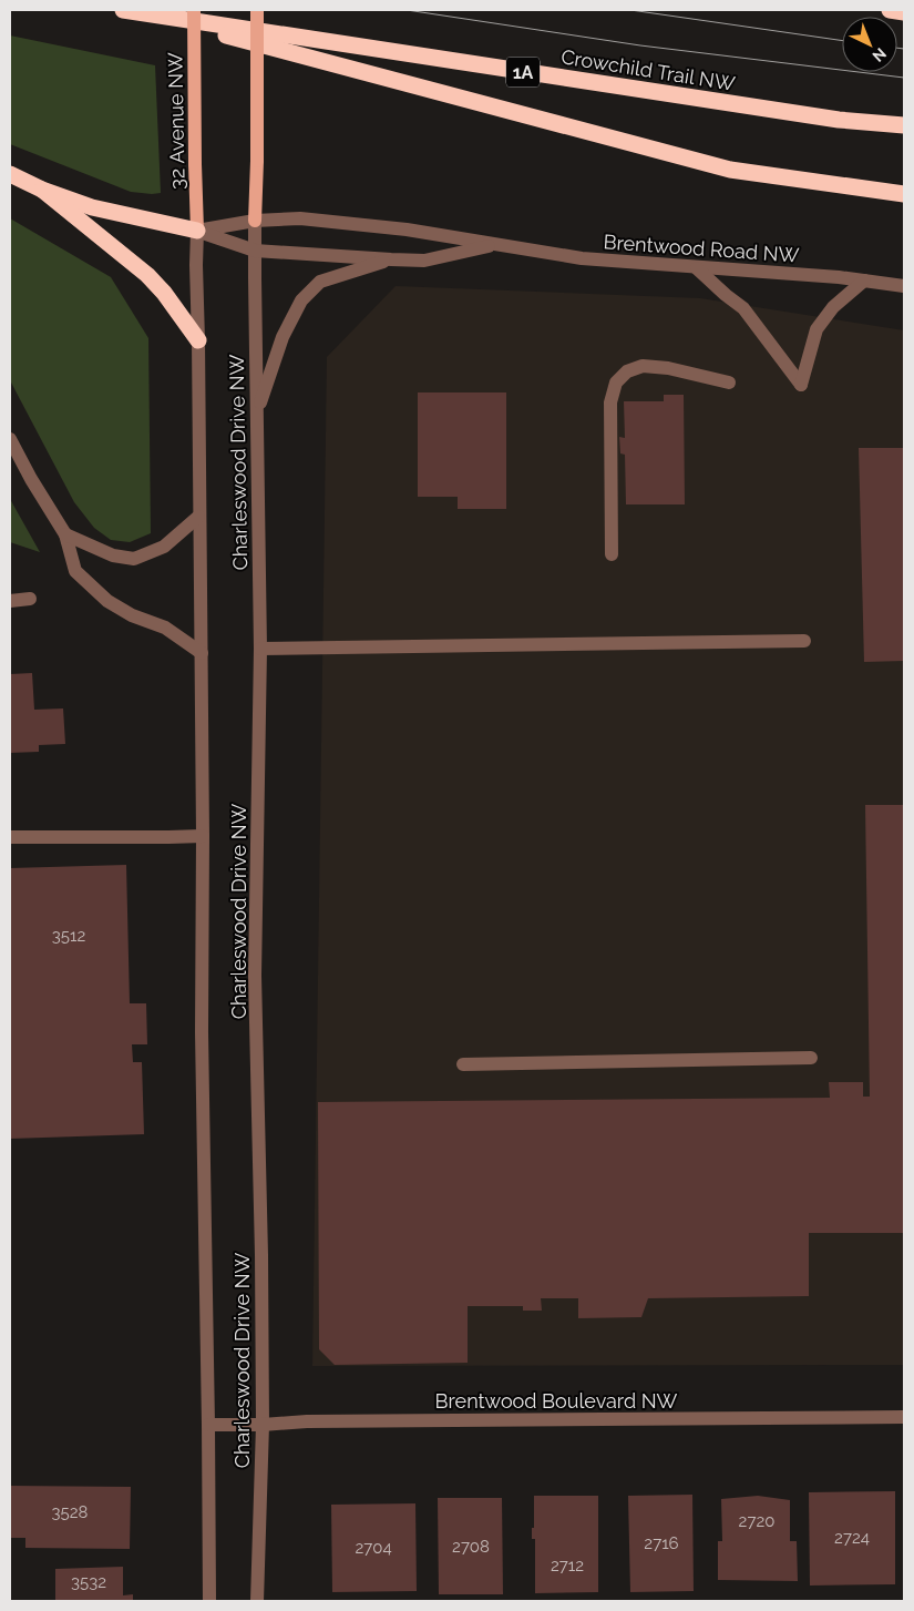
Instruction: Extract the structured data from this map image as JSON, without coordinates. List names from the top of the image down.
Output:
{
  "streets": {
    "highway": ["Crowchild Trail NW", "1A"],
    "main road": ["32 Avenue NW"],
    "street": ["Brentwood Road NW", "Charleswood Drive NW", "Brentwood Boulevard NW"]
  },
  "crossings": [
    ["32 Avenue NW", "Brentwood Road NW"],
    ["32 Avenue NW", "Charleswood Drive NW"],
    ["Brentwood Road NW", "Charleswood Drive NW"],
    ["Charleswood Drive NW", "Brentwood Boulevard NW"]
  ],
  "house_numbers": [
    "3512",
    "3528",
    "2720",
    "2724",
    "2716",
    "2708",
    "2704",
    "2712",
    "3532"
  ],
  "north": "bottom right"
}
